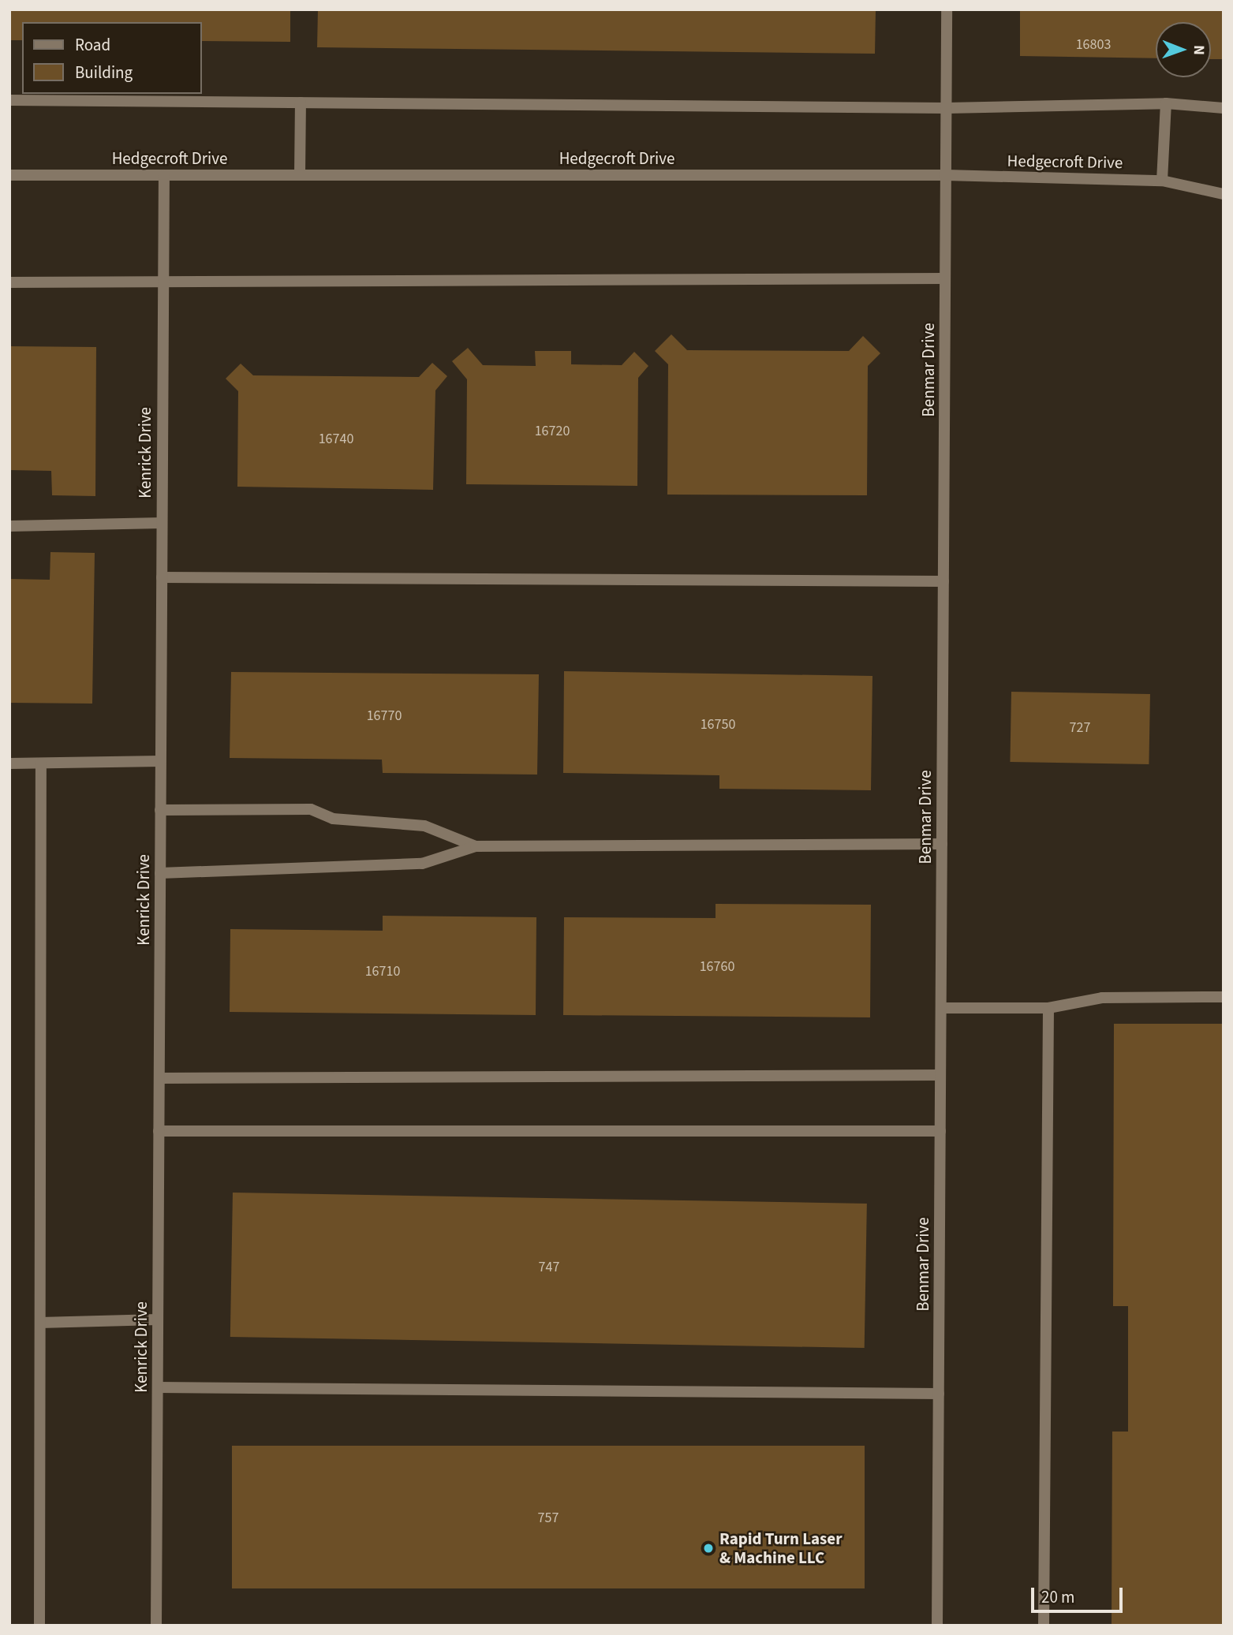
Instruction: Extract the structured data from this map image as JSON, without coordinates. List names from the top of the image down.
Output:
{
  "streets": {
    "street": ["Hedgecroft Drive", "Benmar Drive", "Kenrick Drive"]
  },
  "crossings": [
    ["Hedgecroft Drive", "Benmar Drive"],
    ["Hedgecroft Drive", "Kenrick Drive"]
  ],
  "places": ["Rapid Turn Laser & Machine LLC"],
  "house_numbers": [
    "16803",
    "16720",
    "16740",
    "16770",
    "16750",
    "727",
    "16760",
    "16710",
    "747",
    "757"
  ],
  "legend": ["Road", "Building"],
  "scale_bar": "20 m",
  "north": "right"
}
